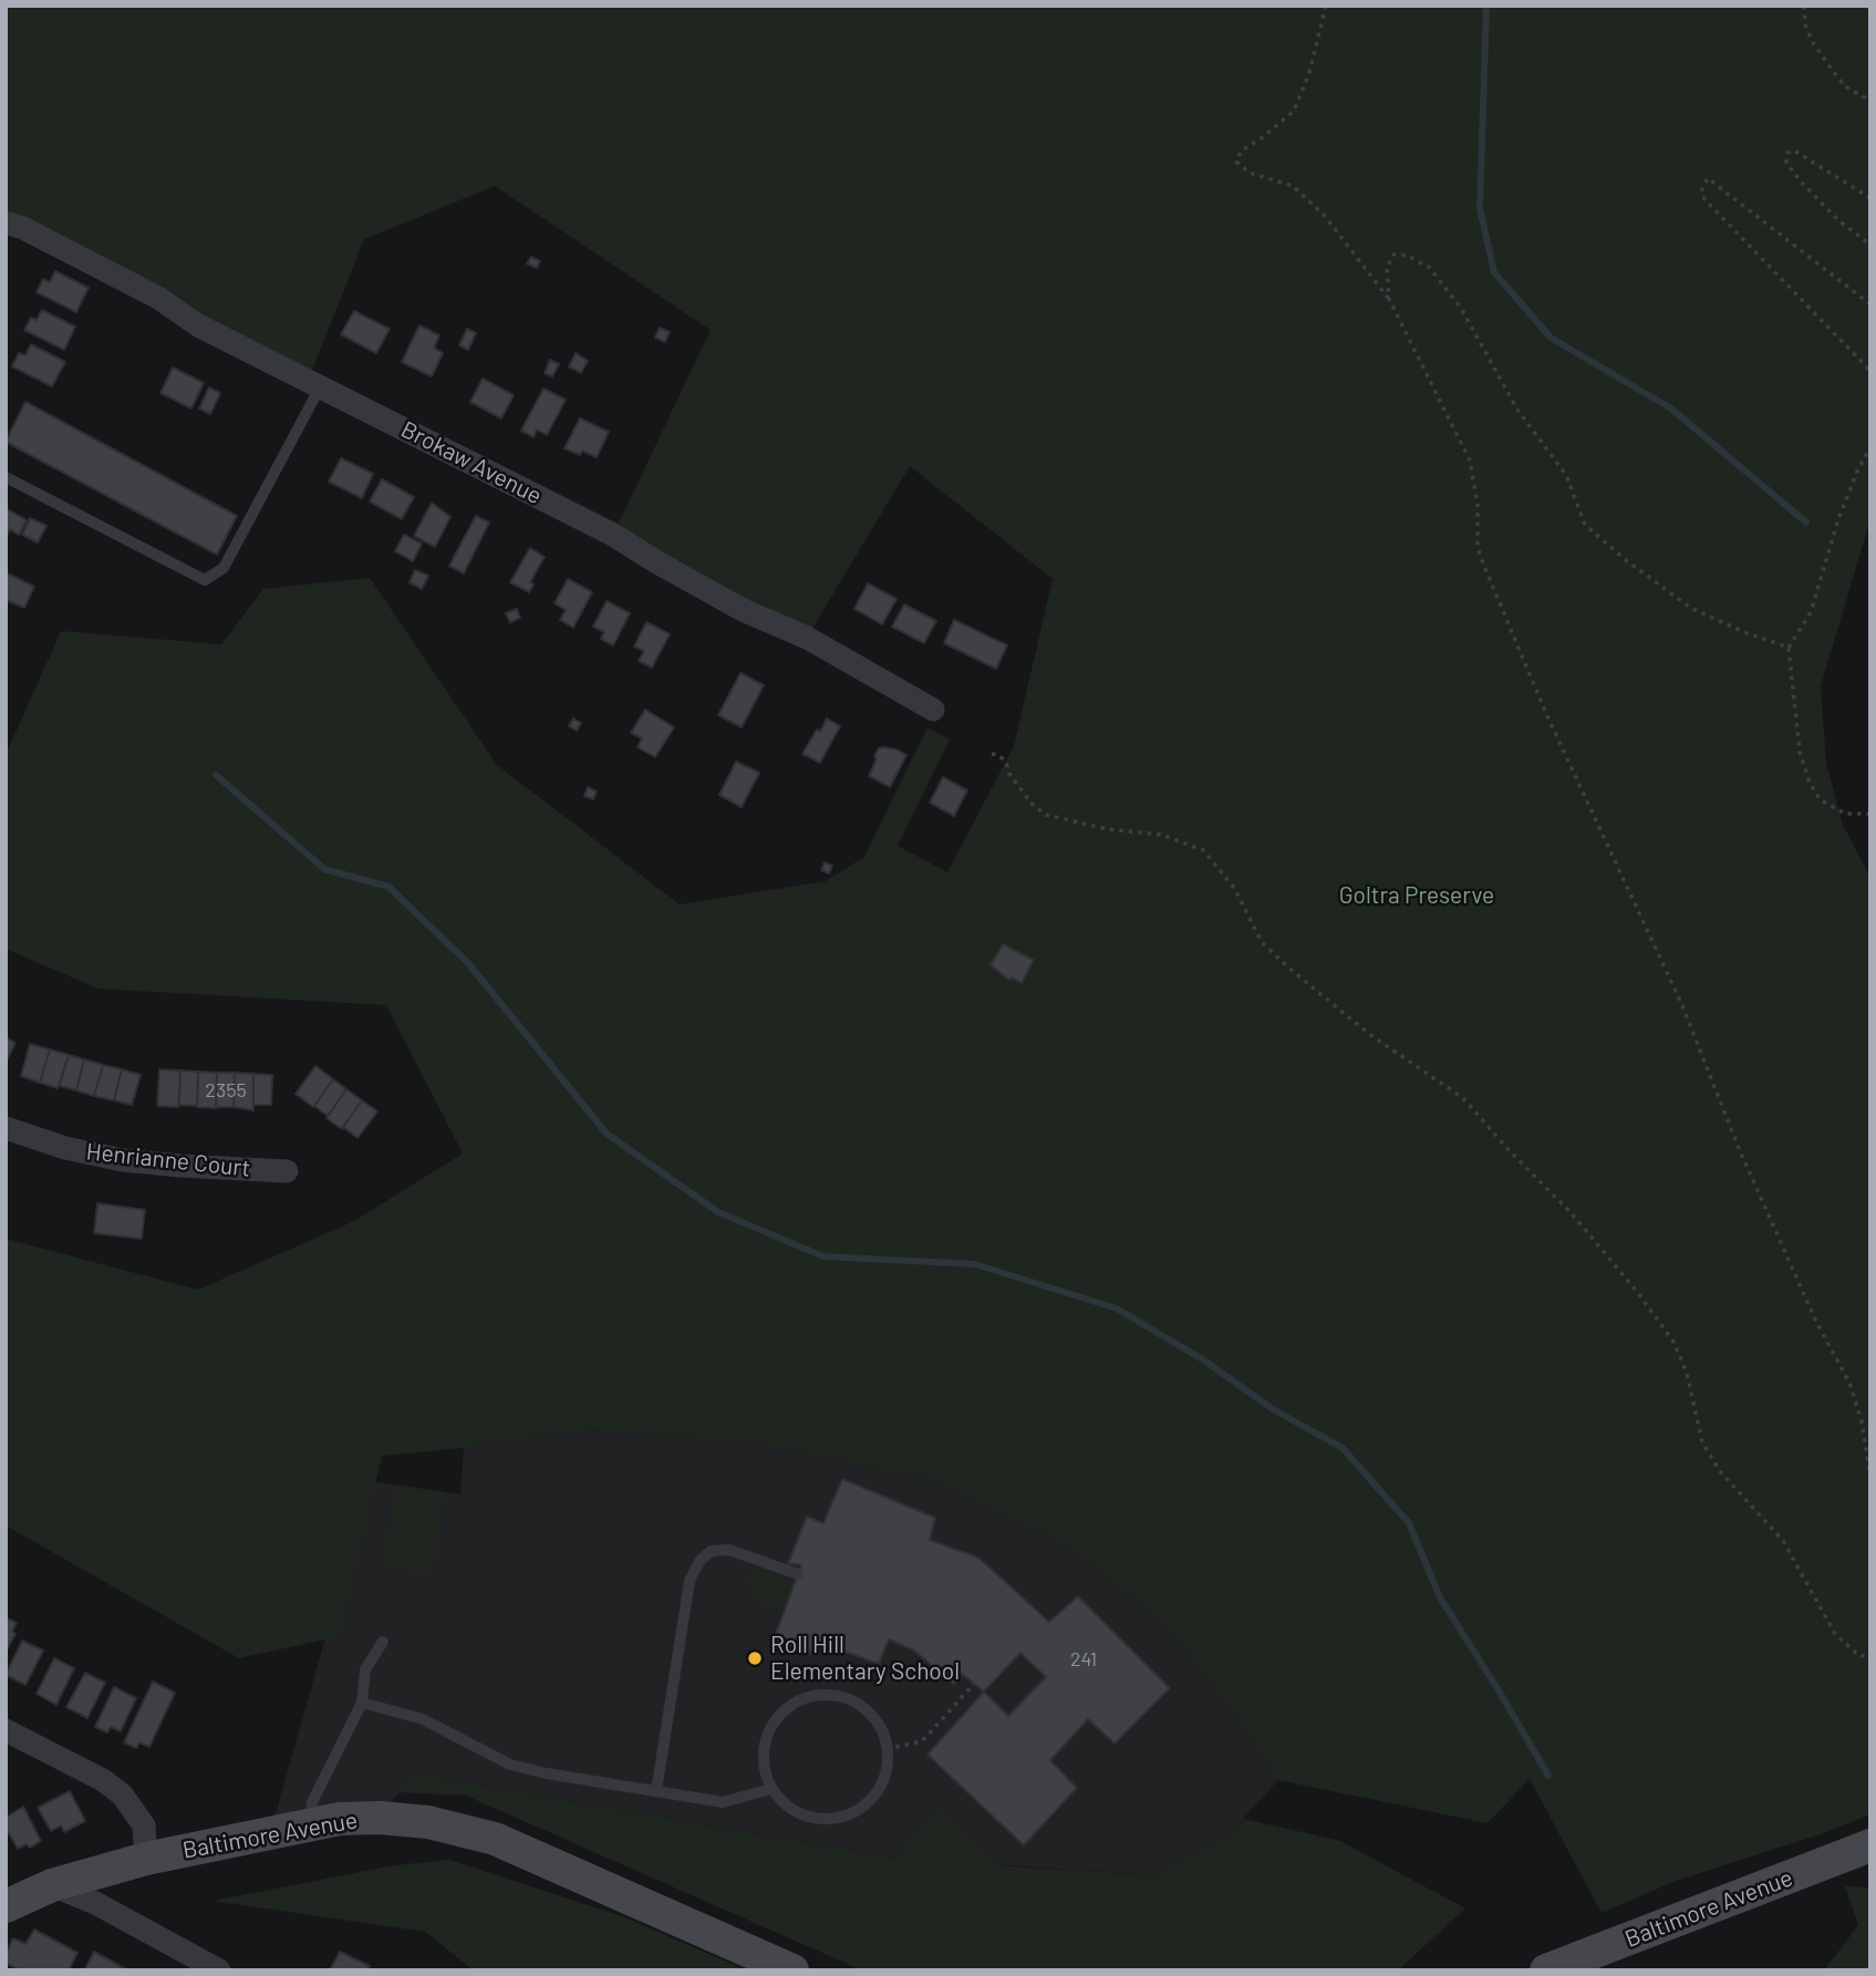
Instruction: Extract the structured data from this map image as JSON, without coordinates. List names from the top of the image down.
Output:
{
  "streets": {
    "street": ["Brokaw Avenue", "Henrianne Court", "Baltimore Avenue"]
  },
  "parks": ["Goltra Preserve"],
  "places": ["Roll Hill Elementary School"],
  "house_numbers": ["2355", "241"]
}
